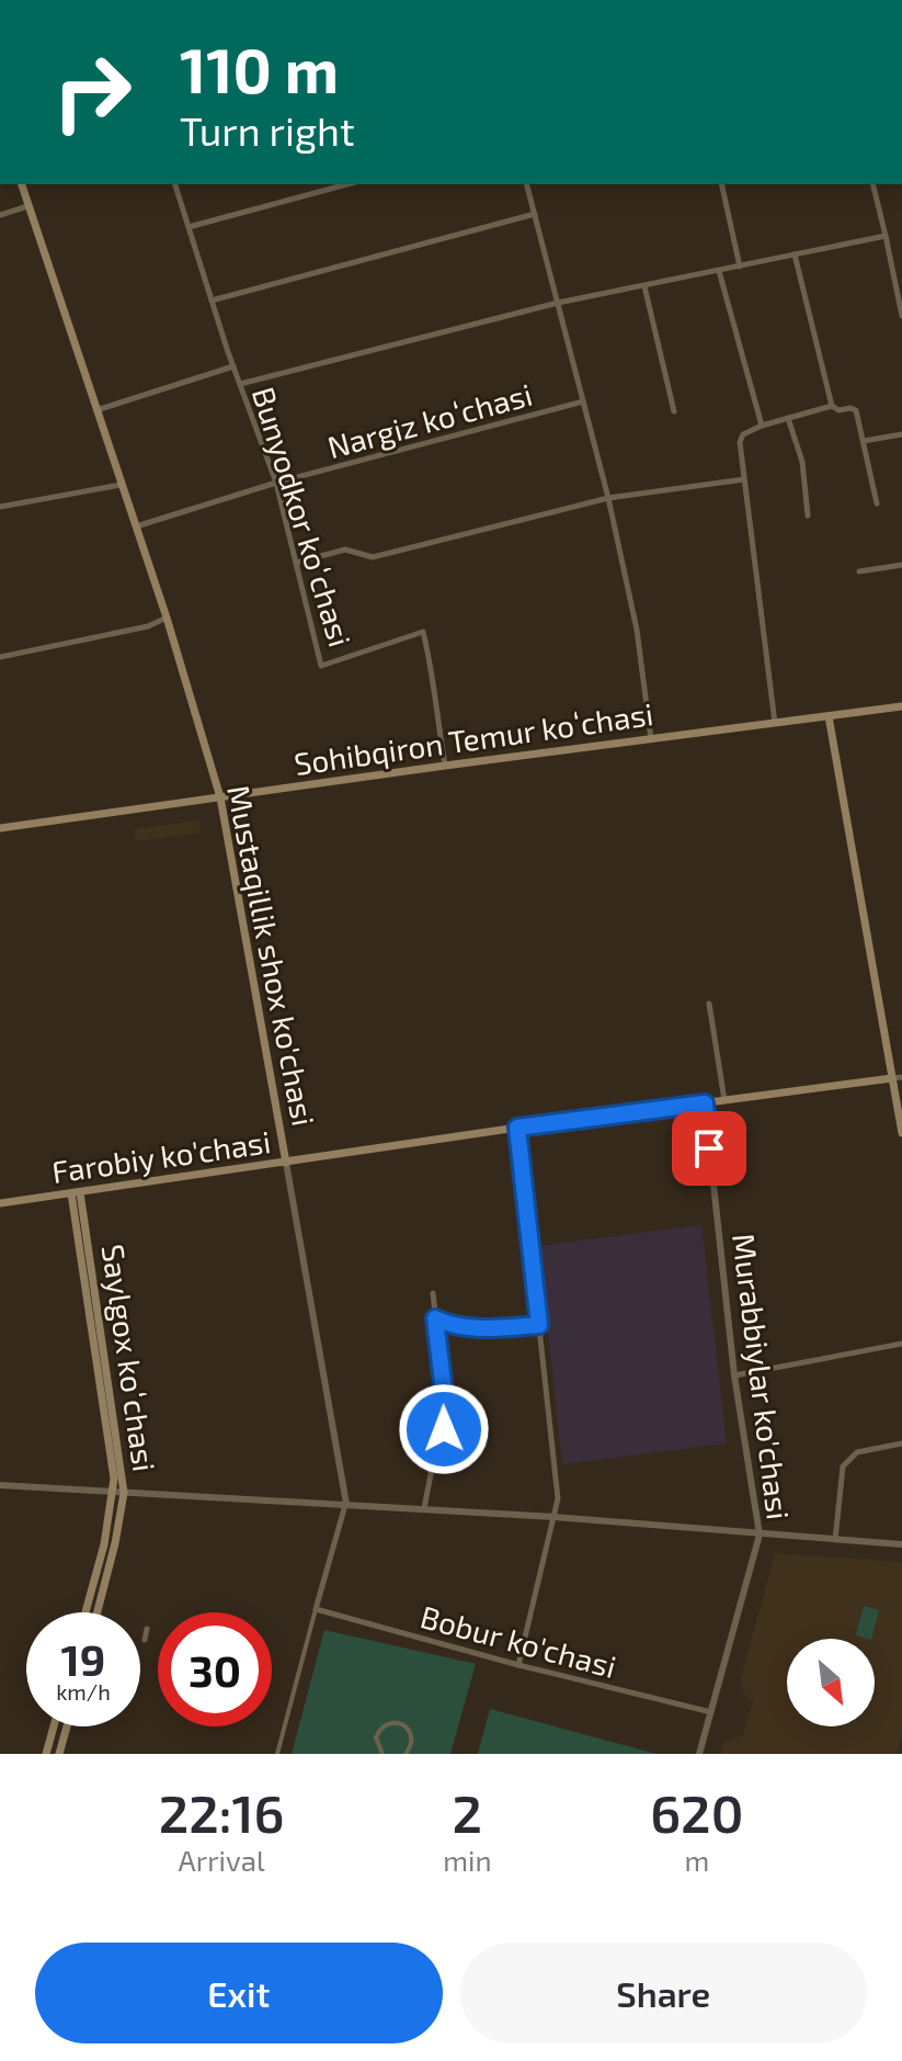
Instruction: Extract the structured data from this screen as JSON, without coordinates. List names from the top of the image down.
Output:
{
  "streets": {
    "main road": [
      "Sohibqiron Temur koʻchasi",
      "Mustaqillik shox ko'chasi",
      "Farobiy ko'chasi",
      "Saylgox koʻchasi"
    ],
    "street": [
      "Nargiz koʻchasi",
      "Bunyodkor koʻchasi",
      "Murabbiylar ko'chasi",
      "Bobur ko'chasi"
    ]
  },
  "crossings": [
    ["Nargiz koʻchasi", "Bunyodkor koʻchasi"],
    ["Nargiz koʻchasi", "Mustaqillik shox ko'chasi"],
    ["Bunyodkor koʻchasi", "Sohibqiron Temur koʻchasi"],
    ["Sohibqiron Temur koʻchasi", "Mustaqillik shox ko'chasi"],
    ["Mustaqillik shox ko'chasi", "Farobiy ko'chasi"],
    ["Mustaqillik shox ko'chasi", "Bobur ko'chasi"],
    ["Farobiy ko'chasi", "Saylgox koʻchasi"],
    ["Farobiy ko'chasi", "Murabbiylar ko'chasi"],
    ["Murabbiylar ko'chasi", "Bobur ko'chasi"]
  ],
  "north": "bottom right",
  "page": {
    "turn": ["110 m", "Turn right"],
    "speed": "19 km/h",
    "limit": "30",
    "eta": [
      "22:16",
      "Arrival",
      "2",
      "min",
      "620",
      "m"
    ],
    "buttons": ["Exit", "Share"]
  }
}
